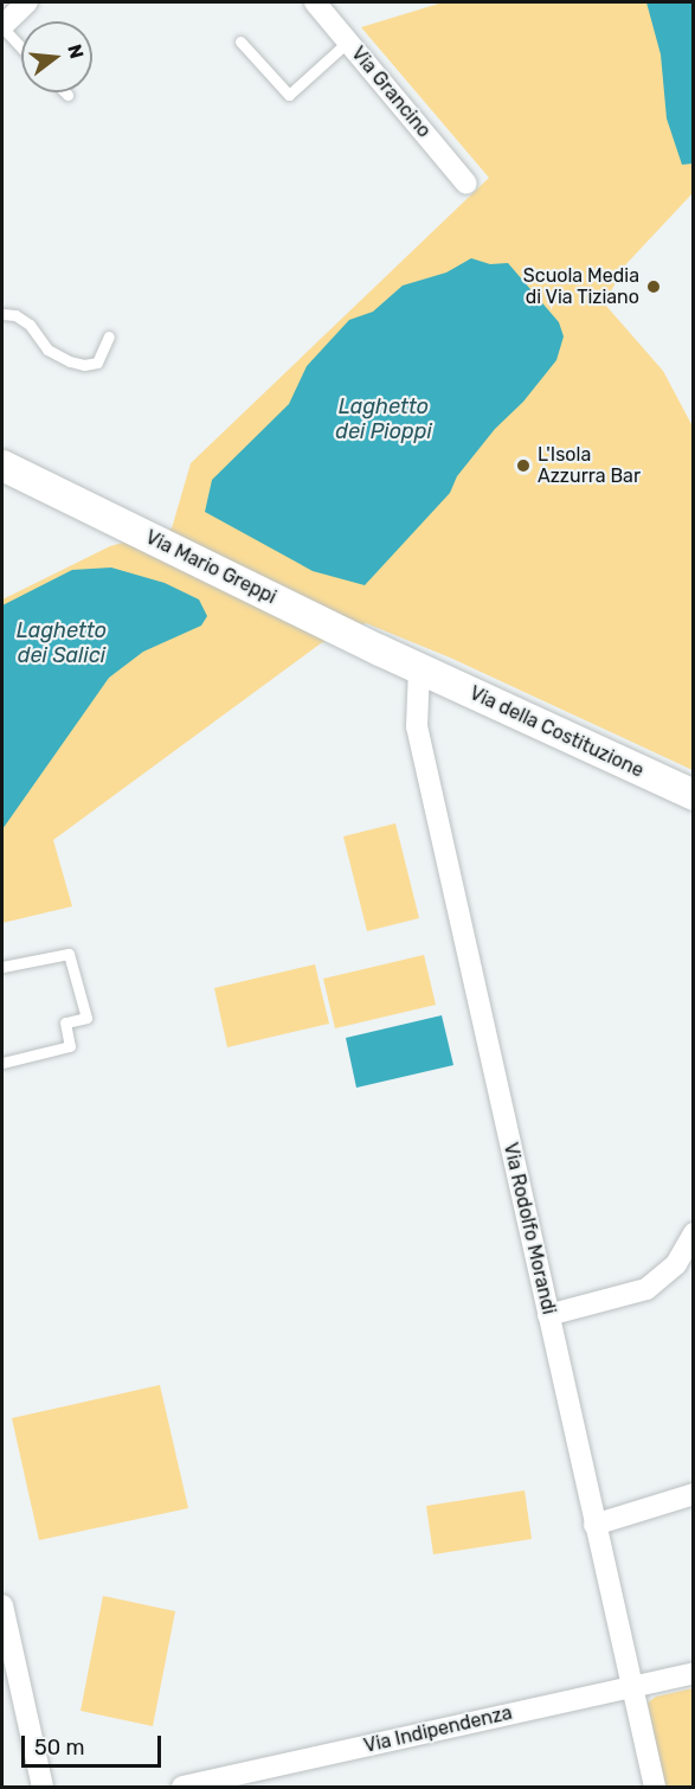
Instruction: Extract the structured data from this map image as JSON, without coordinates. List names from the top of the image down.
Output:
{
  "streets": {
    "main road": ["Via Mario Greppi", "Via della Costituzione"],
    "street": ["Via Grancino", "Via Rodolfo Morandi", "Via Indipendenza"]
  },
  "crossings": [
    ["Via Mario Greppi", "Via della Costituzione"],
    ["Via Mario Greppi", "Via Rodolfo Morandi"],
    ["Via della Costituzione", "Via Rodolfo Morandi"],
    ["Via Rodolfo Morandi", "Via Indipendenza"]
  ],
  "water": ["Laghetto dei Pioppi", "Laghetto dei Salici"],
  "places": ["Scuola Media di Via Tiziano", "L'Isola Azzurra Bar"],
  "scale_bar": "50 m",
  "north": "right"
}
